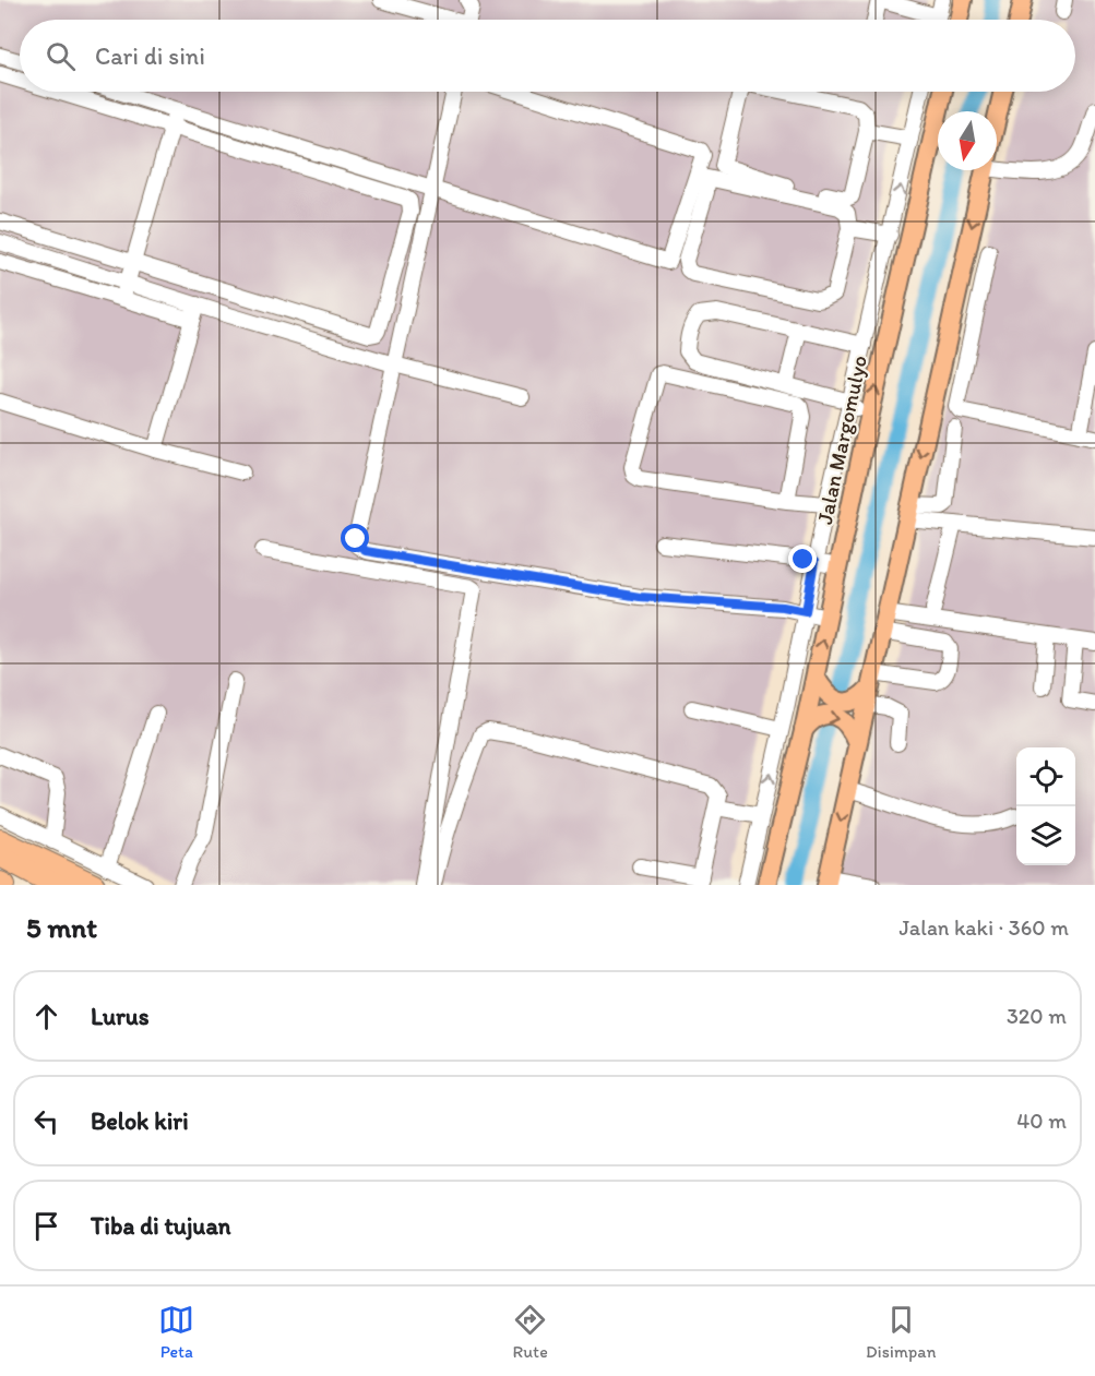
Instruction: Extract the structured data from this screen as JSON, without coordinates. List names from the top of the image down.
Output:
{
  "streets": {
    "main road": ["Jalan Margomulyo"]
  },
  "north": "bottom",
  "page": {
    "search": "Cari di sini",
    "heading": ["5 mnt", "Jalan kaki · 360 m"],
    "list": [
      ["Lurus", "320 m"],
      ["Belok kiri", "40 m"],
      "Tiba di tujuan"
    ],
    "nav": ["Peta", "Rute", "Disimpan"]
  }
}
